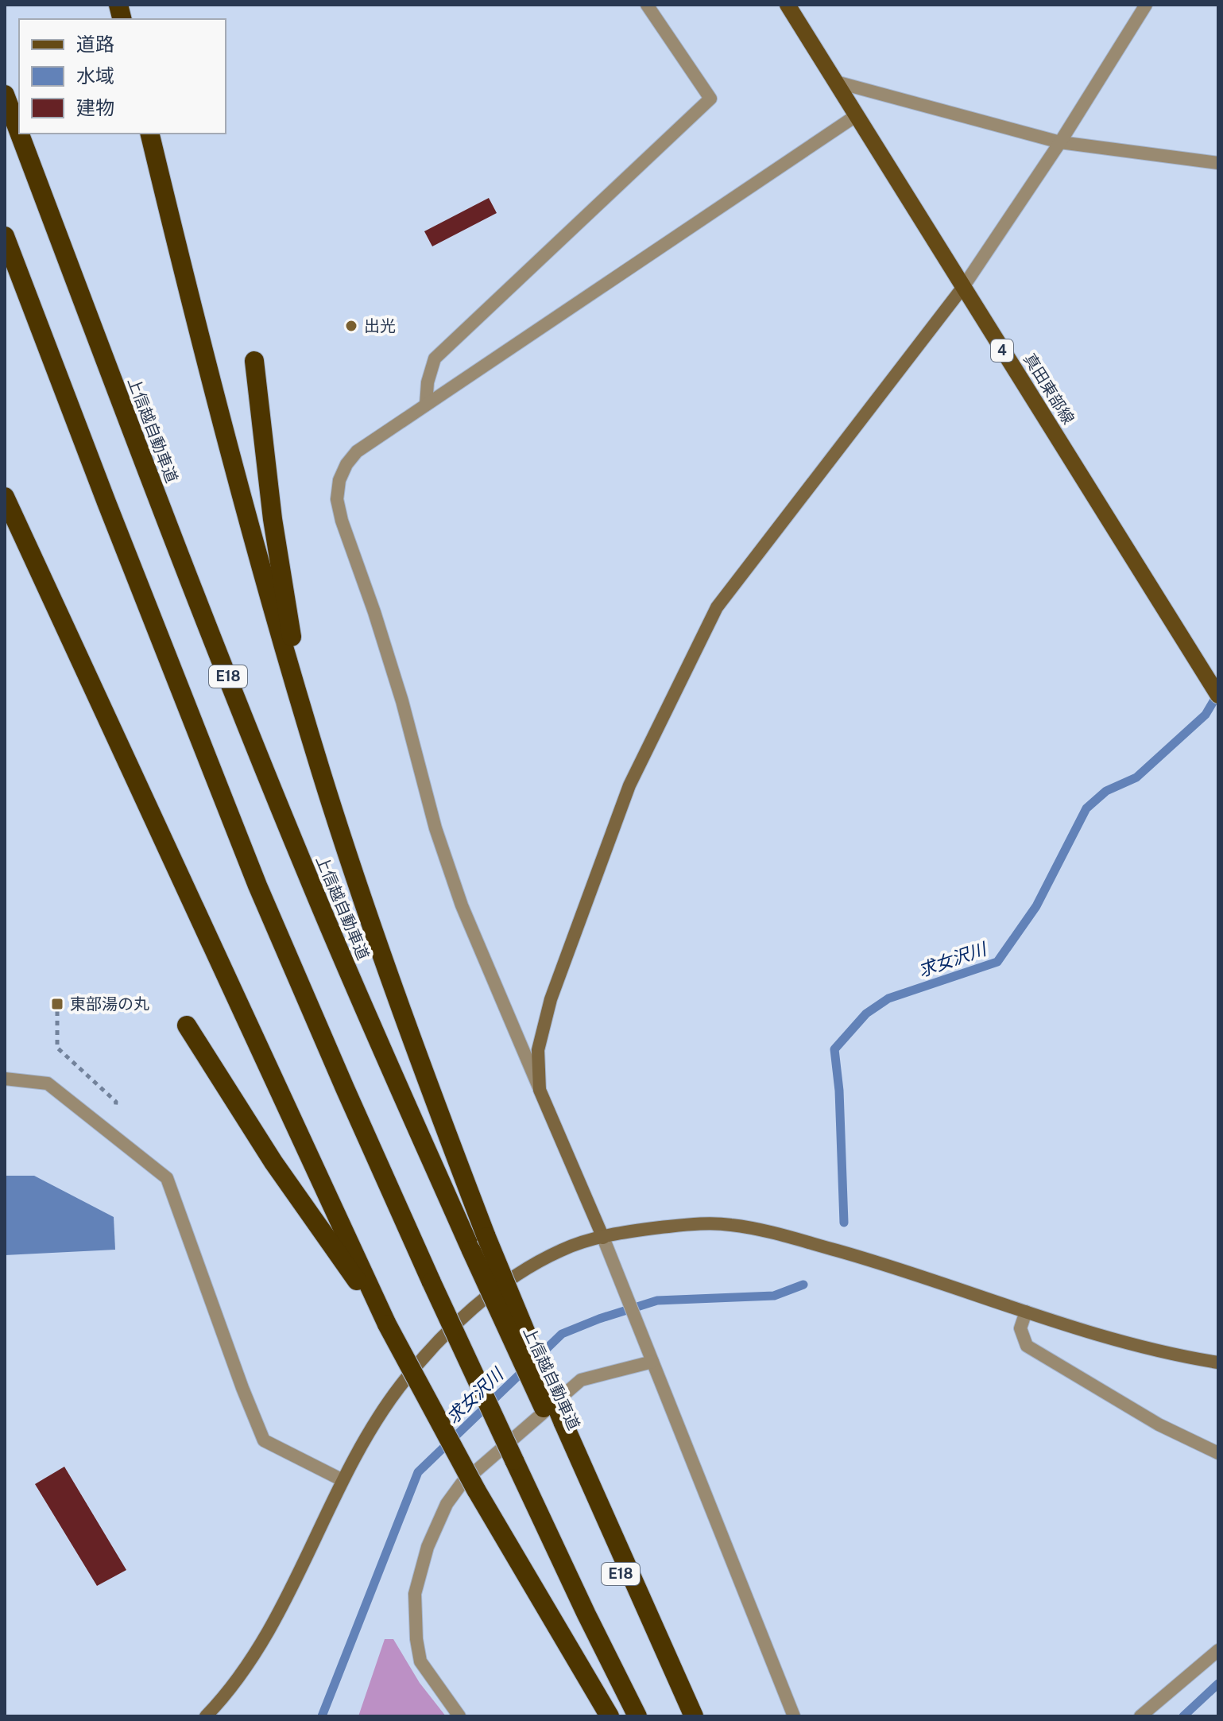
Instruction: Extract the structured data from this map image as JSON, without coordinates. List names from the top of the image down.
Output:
{
  "streets": {
    "highway": ["上信越自動車道", "E18"],
    "main road": ["4", "真田東部線"]
  },
  "water": ["求女沢川"],
  "places": {
    "other": ["出光"],
    "transit": ["東部湯の丸"]
  },
  "legend": ["道路", "水域", "建物"]
}
